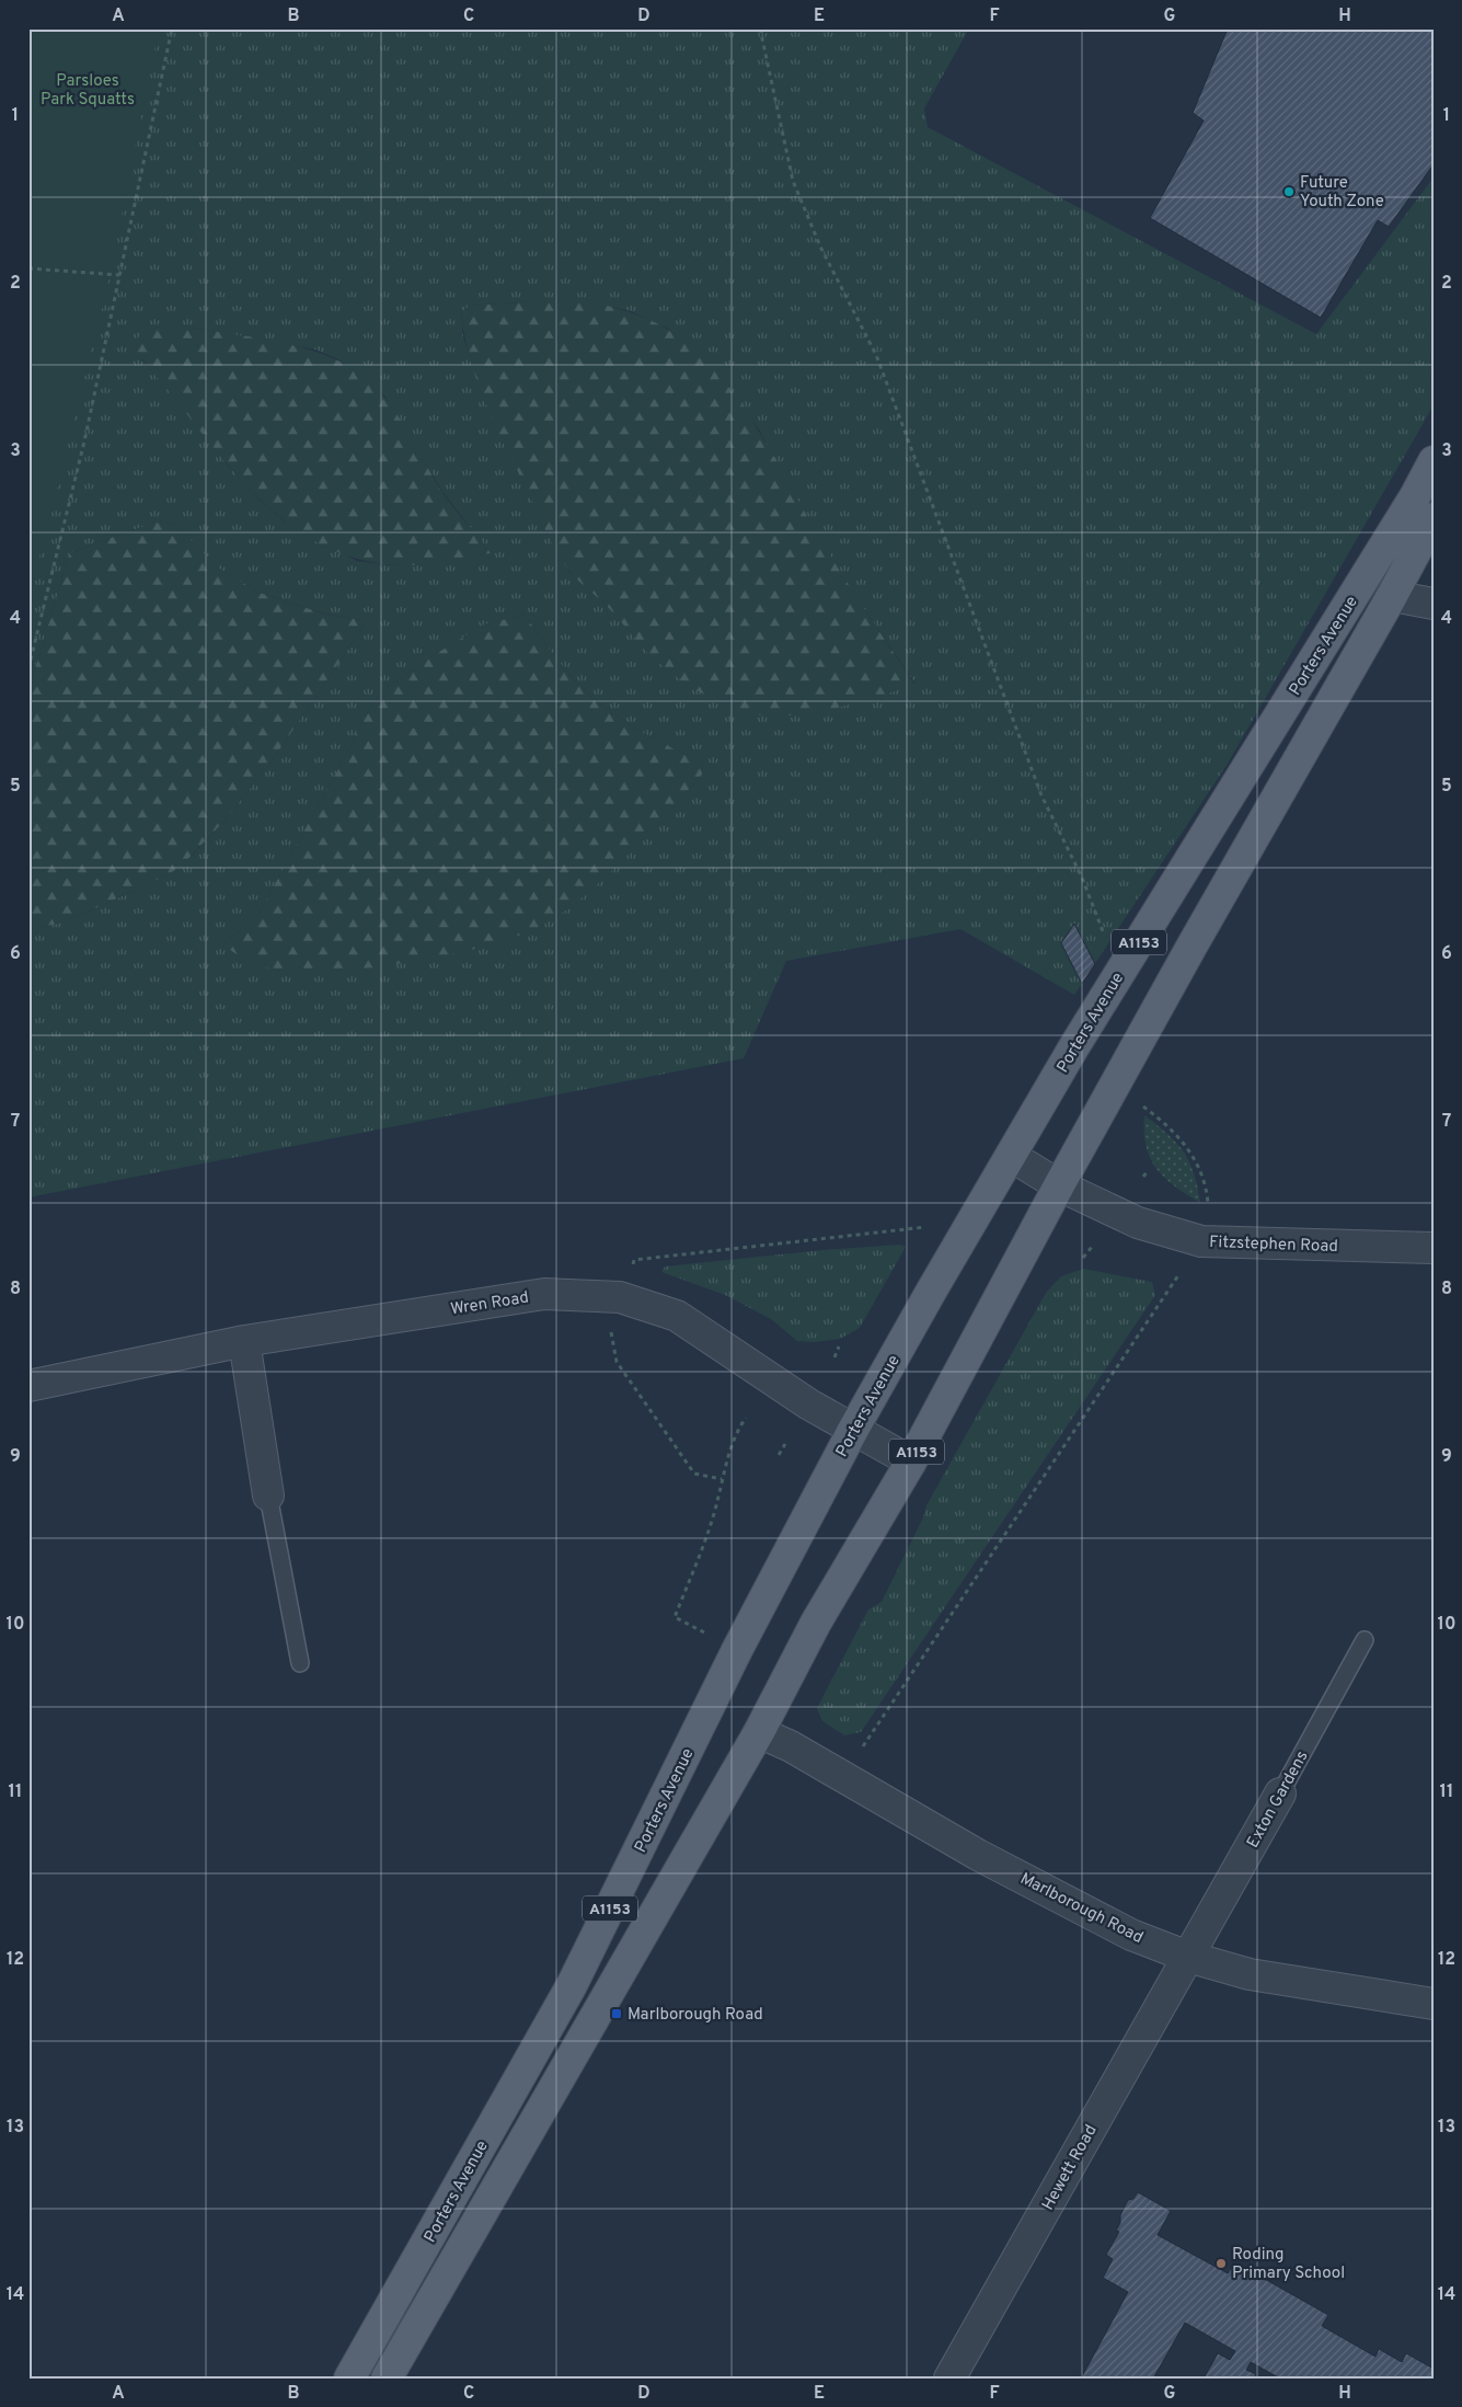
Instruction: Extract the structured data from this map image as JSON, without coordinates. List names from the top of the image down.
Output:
{
  "streets": {
    "main road": ["Porters Avenue", "A1153"],
    "street": [
      "Fitzstephen Road",
      "Wren Road",
      "Exton Gardens",
      "Marlborough Road",
      "Hewett Road"
    ]
  },
  "crossings": [
    ["Porters Avenue", "Fitzstephen Road"],
    ["Porters Avenue", "Wren Road"],
    ["Porters Avenue", "Marlborough Road"],
    ["Exton Gardens", "Marlborough Road"],
    ["Exton Gardens", "Hewett Road"],
    ["Marlborough Road", "Hewett Road"]
  ],
  "parks": ["Parsloes Park Squatts"],
  "places": {
    "other": ["Future Youth Zone", "Roding Primary School"],
    "transit": ["Marlborough Road"]
  },
  "grid": {
    "columns": [
      "A",
      "B",
      "C",
      "D",
      "E",
      "F",
      "G",
      "H"
    ],
    "rows": [
      "1",
      "2",
      "3",
      "4",
      "5",
      "6",
      "7",
      "8",
      "9",
      "10",
      "11",
      "12",
      "13",
      "14"
    ]
  }
}
